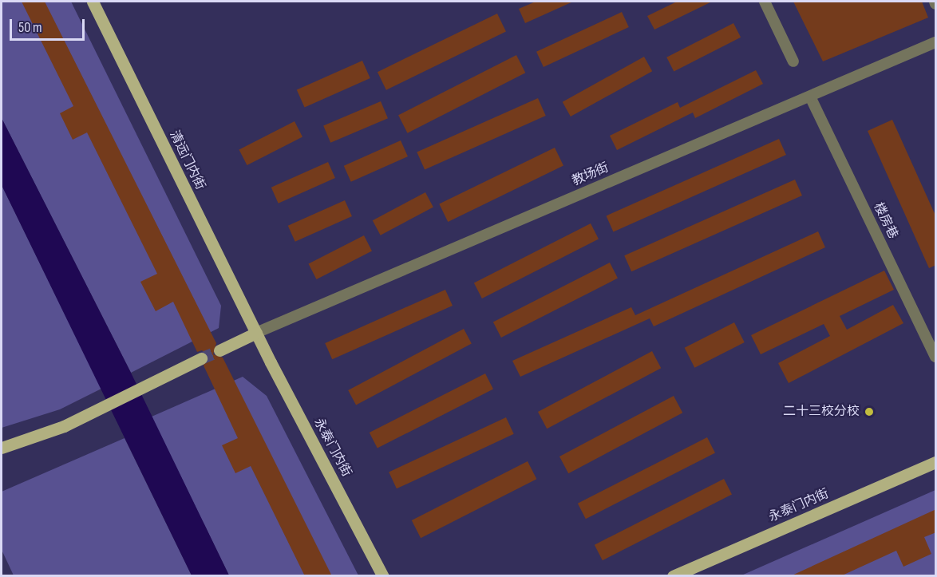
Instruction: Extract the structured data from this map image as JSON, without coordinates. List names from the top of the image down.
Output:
{
  "streets": {
    "main road": ["清远门内街", "永泰门内街"],
    "street": ["教场街", "楼房巷"]
  },
  "crossings": [
    ["清远门内街", "教场街"],
    ["清远门内街", "永泰门内街"],
    ["教场街", "楼房巷"],
    ["教场街", "永泰门内街"]
  ],
  "places": ["二十三校分校"],
  "scale_bar": "50 m"
}
